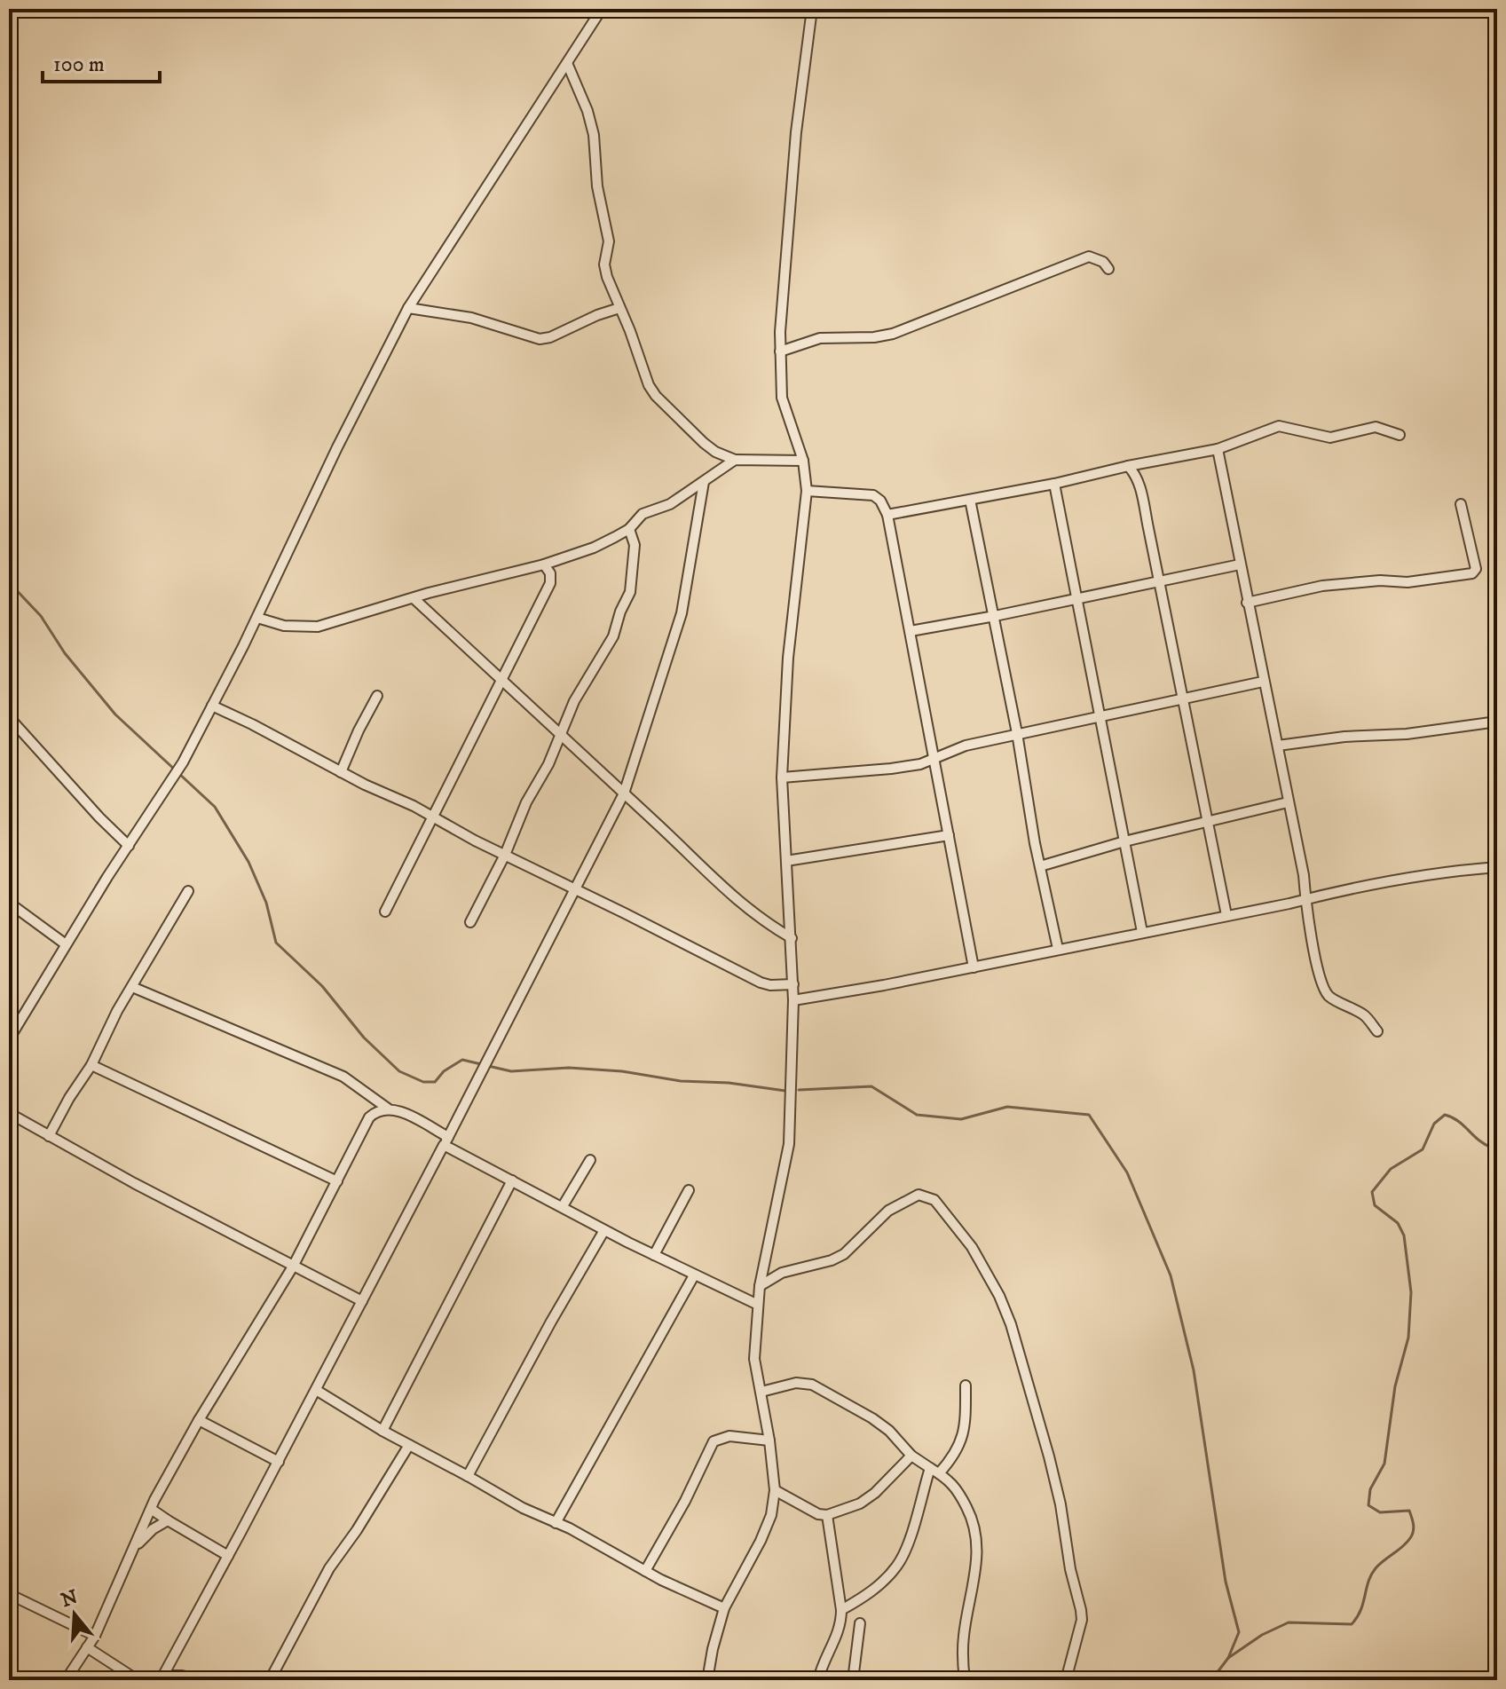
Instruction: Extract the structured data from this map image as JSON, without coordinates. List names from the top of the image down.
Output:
{
  "scale_bar": "100 m",
  "north": "top"
}
